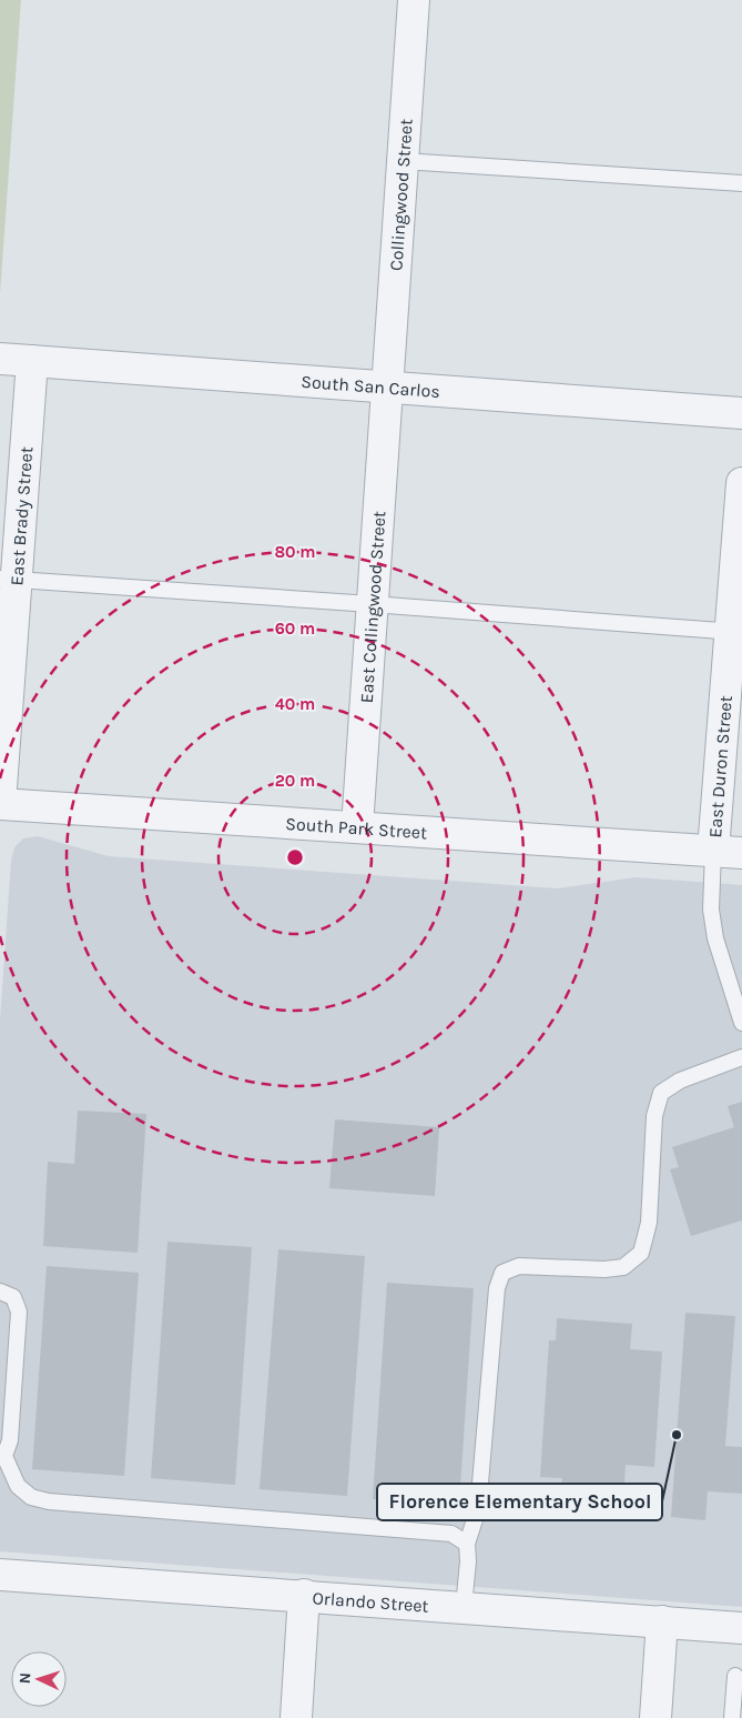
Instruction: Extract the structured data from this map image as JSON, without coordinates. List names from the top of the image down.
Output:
{
  "streets": {
    "street": [
      "Collingwood Street",
      "South San Carlos",
      "East Brady Street",
      "East Collingwood Street",
      "East Duron Street",
      "South Park Street",
      "Orlando Street"
    ]
  },
  "crossings": [
    ["Collingwood Street", "South San Carlos"],
    ["Collingwood Street", "East Collingwood Street"],
    ["South San Carlos", "East Brady Street"],
    ["South San Carlos", "East Collingwood Street"],
    ["East Brady Street", "South Park Street"],
    ["East Collingwood Street", "South Park Street"],
    ["East Duron Street", "South Park Street"]
  ],
  "places": ["Florence Elementary School"],
  "north": "left",
  "rings": [
    "80 m",
    "60 m",
    "40 m",
    "20 m"
  ]
}
